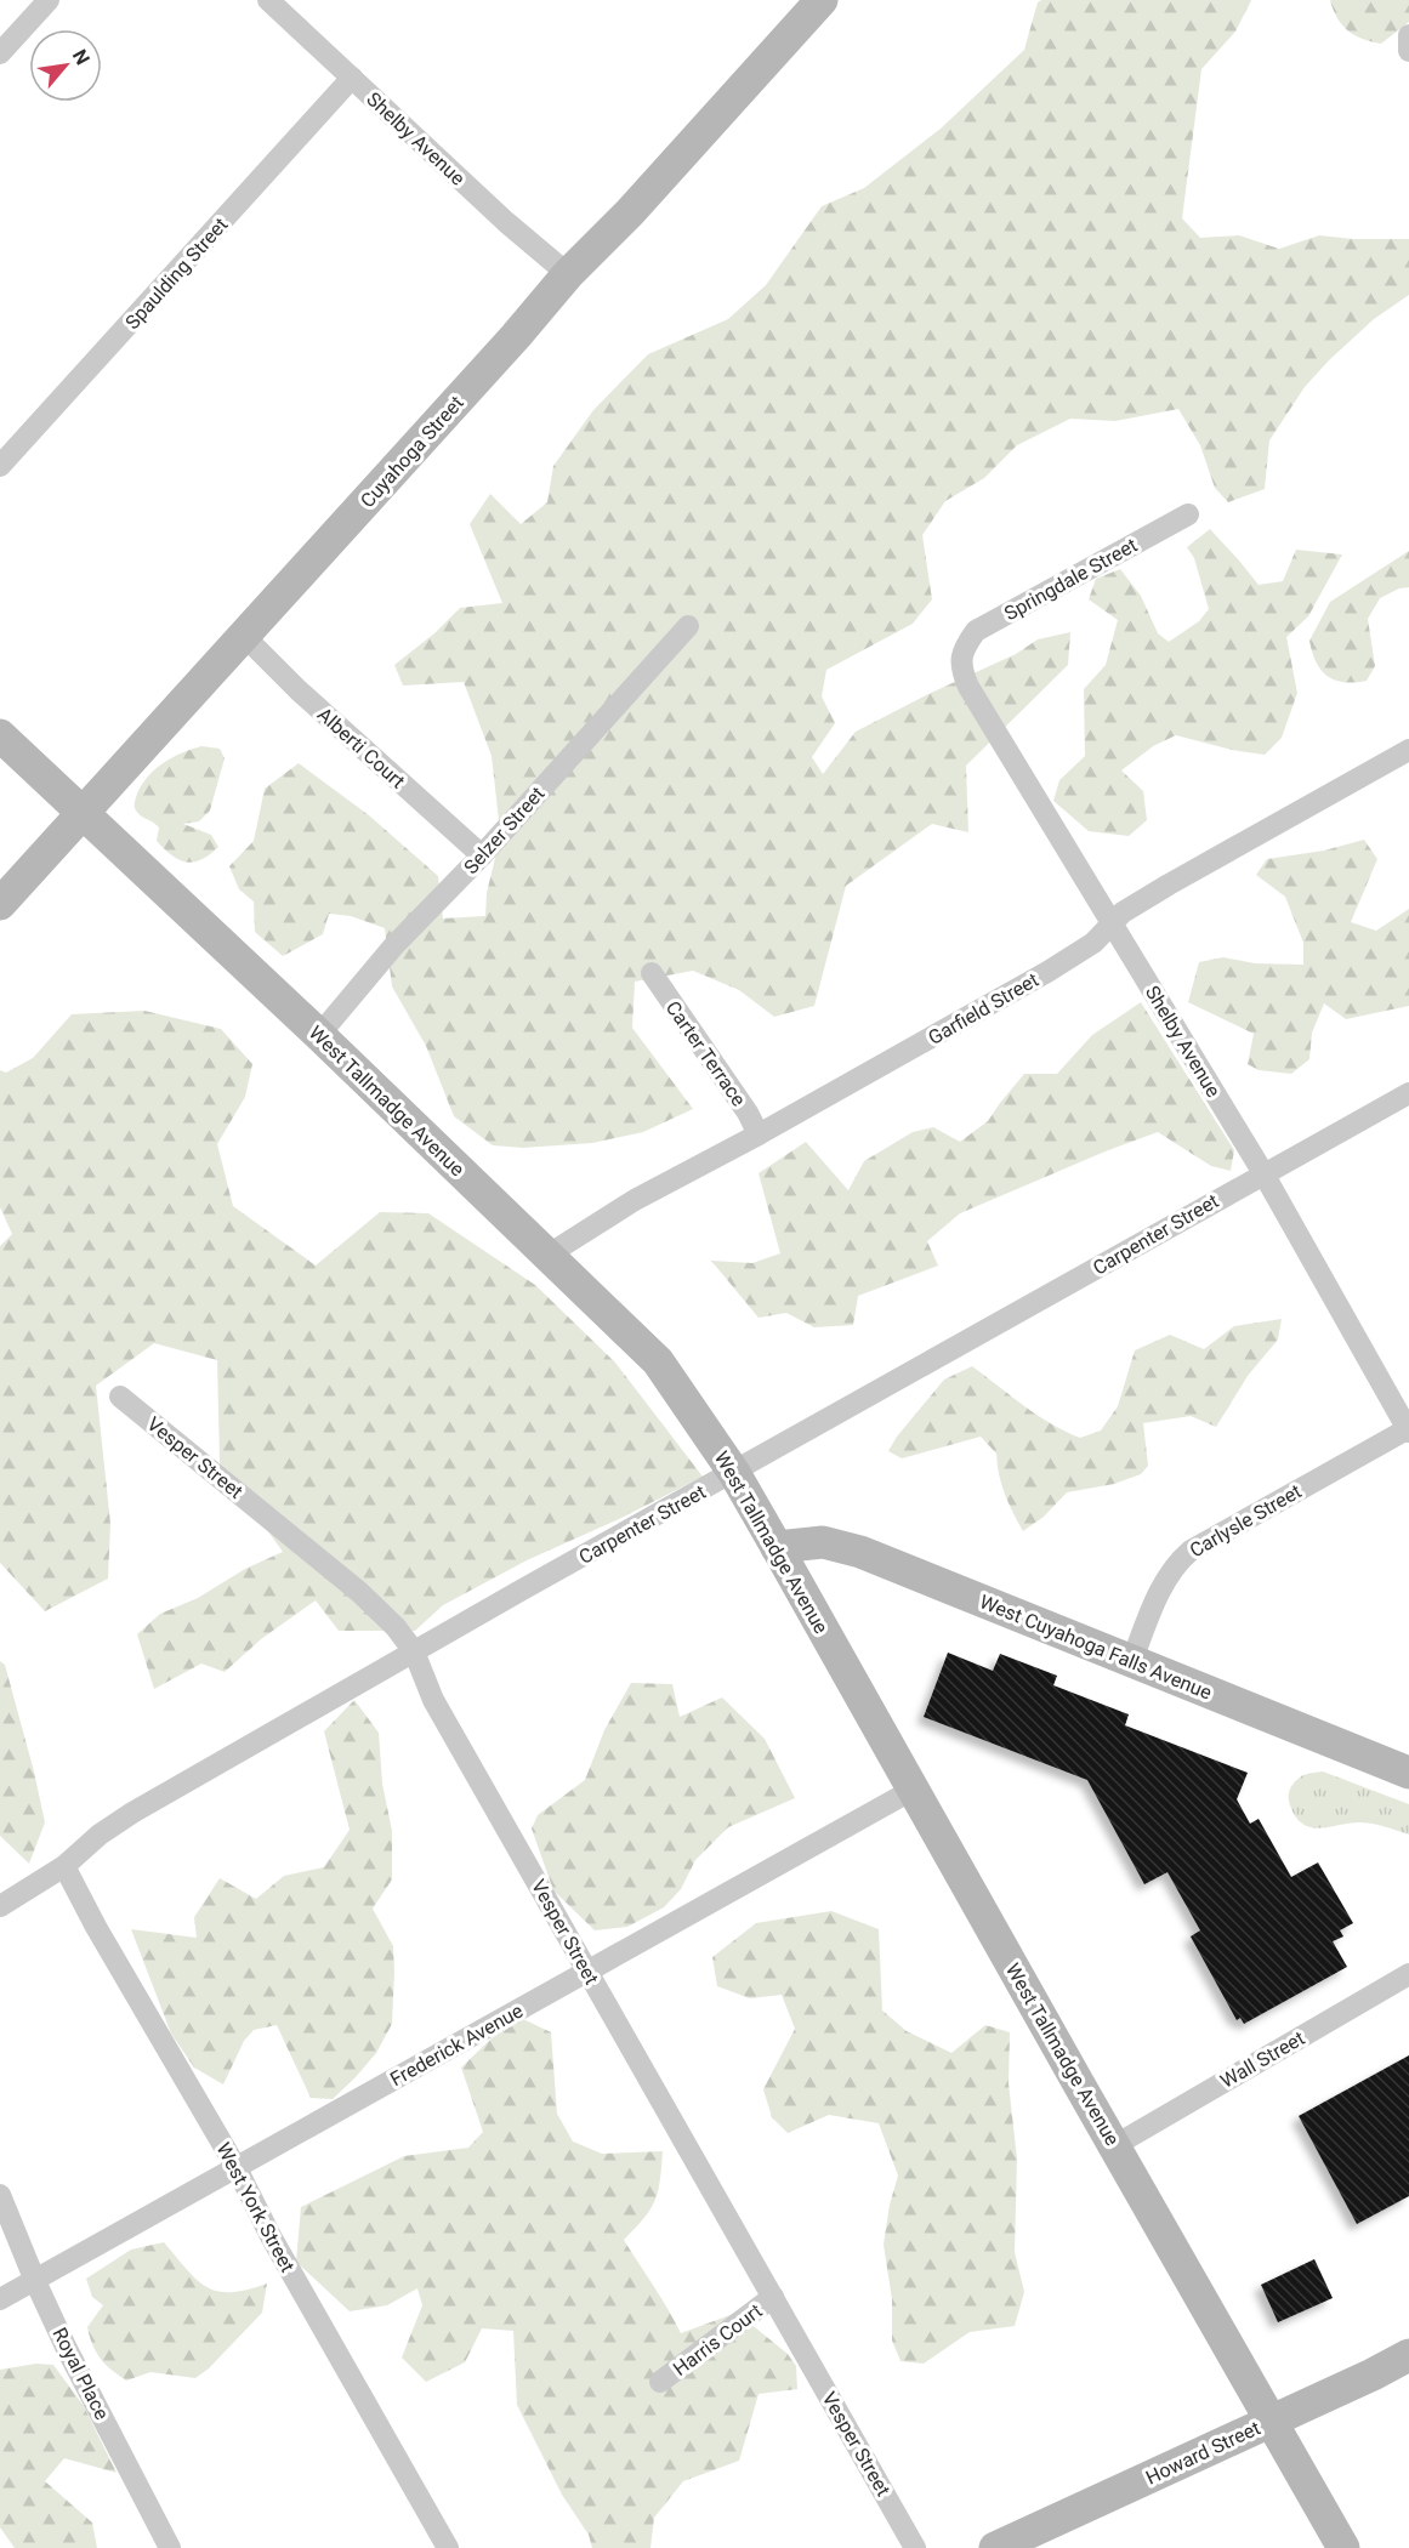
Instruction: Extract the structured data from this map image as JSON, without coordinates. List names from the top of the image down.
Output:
{
  "streets": {
    "main road": [
      "Cuyahoga Street",
      "West Tallmadge Avenue",
      "West Cuyahoga Falls Avenue",
      "Howard Street"
    ],
    "street": [
      "Shelby Avenue",
      "Spaulding Street",
      "Springdale Street",
      "Alberti Court",
      "Selzer Street",
      "Garfield Street",
      "Carter Terrace",
      "Carpenter Street",
      "Vesper Street",
      "Carlysle Street",
      "Frederick Avenue",
      "Wall Street",
      "West York Street",
      "Harris Court",
      "Royal Place"
    ]
  },
  "crossings": [
    ["Shelby Avenue", "Spaulding Street"],
    ["Shelby Avenue", "Cuyahoga Street"],
    ["Shelby Avenue", "Springdale Street"],
    ["Shelby Avenue", "Garfield Street"],
    ["Shelby Avenue", "Carpenter Street"],
    ["Shelby Avenue", "Carlysle Street"],
    ["Cuyahoga Street", "Alberti Court"],
    ["Cuyahoga Street", "West Tallmadge Avenue"],
    ["Alberti Court", "Selzer Street"],
    ["Selzer Street", "West Tallmadge Avenue"],
    ["Garfield Street", "Carter Terrace"],
    ["Garfield Street", "West Tallmadge Avenue"],
    ["West Tallmadge Avenue", "Carpenter Street"],
    ["West Tallmadge Avenue", "West Cuyahoga Falls Avenue"],
    ["West Tallmadge Avenue", "Frederick Avenue"],
    ["West Tallmadge Avenue", "Wall Street"],
    ["West Tallmadge Avenue", "Howard Street"],
    ["Carpenter Street", "Vesper Street"],
    ["Carpenter Street", "West York Street"],
    ["Vesper Street", "Frederick Avenue"],
    ["Vesper Street", "Harris Court"],
    ["Carlysle Street", "West Cuyahoga Falls Avenue"],
    ["Frederick Avenue", "West York Street"],
    ["Frederick Avenue", "Royal Place"]
  ],
  "north": "top right"
}
